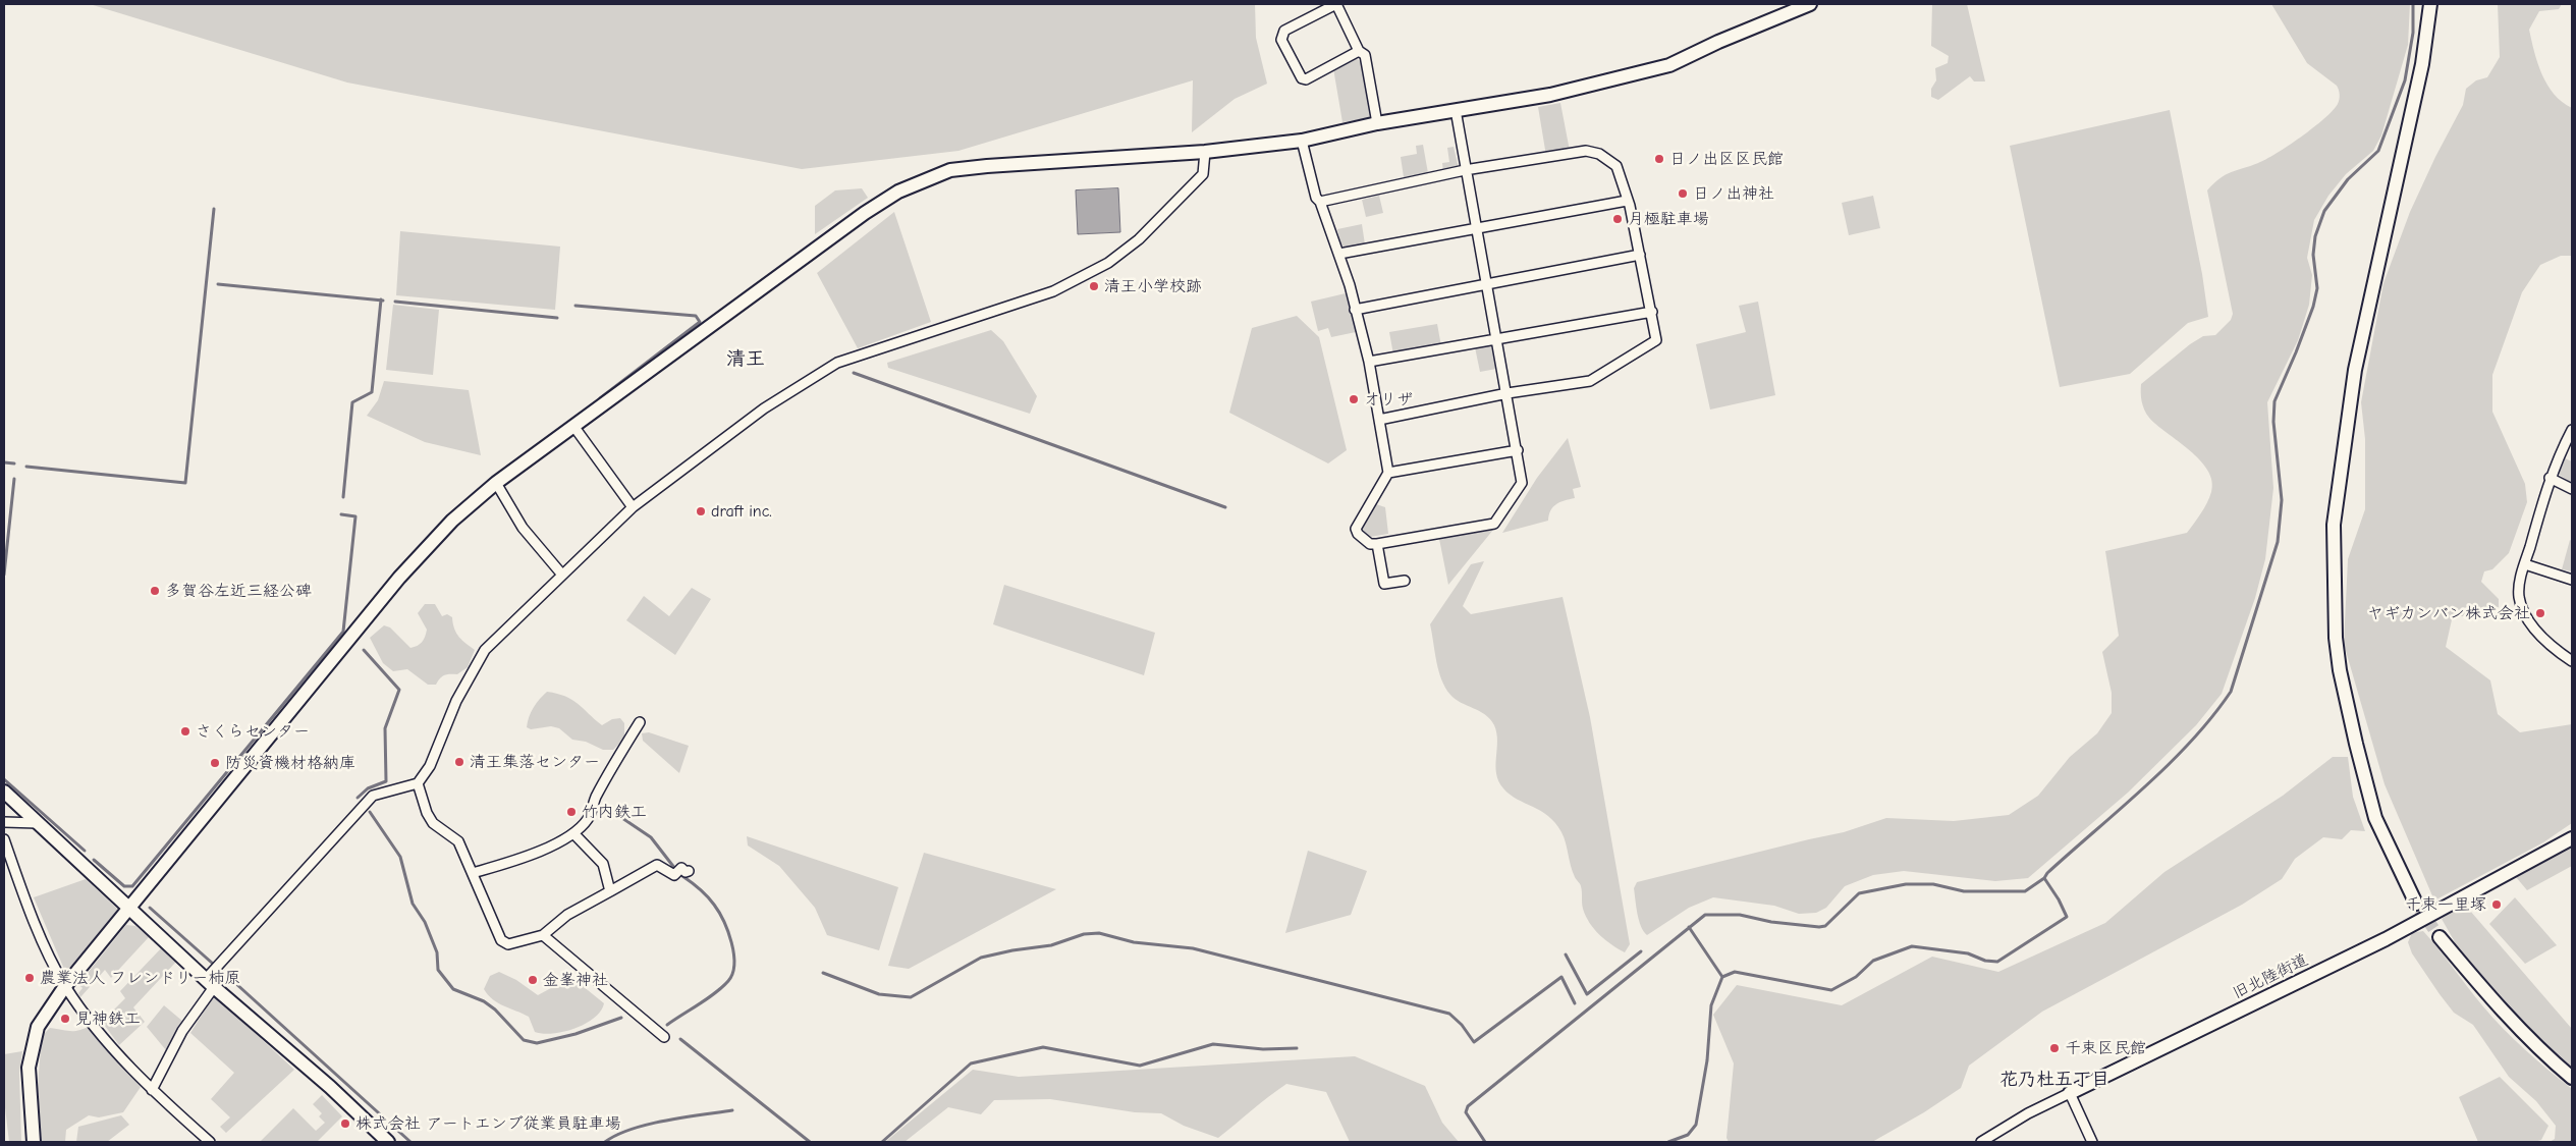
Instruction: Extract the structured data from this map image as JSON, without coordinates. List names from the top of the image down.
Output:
{
  "streets": {
    "street": ["旧北陸街道"]
  },
  "districts": ["清王", "花乃杜五丁目"],
  "places": [
    "日ノ出区区民館",
    "日ノ出神社",
    "月極駐車場",
    "清王小学校跡",
    "オリザ",
    "draft inc.",
    "多賀谷左近三経公碑",
    "ヤギカンバン株式会社",
    "さくらセンター",
    "清王集落センター",
    "防災資機材格納庫",
    "竹内鉄工",
    "千束一里塚",
    "農業法人 フレンドリー柿原",
    "金峯神社",
    "見神鉄工",
    "千束区民館",
    "株式会社 アートエンブ従業員駐車場"
  ]
}
